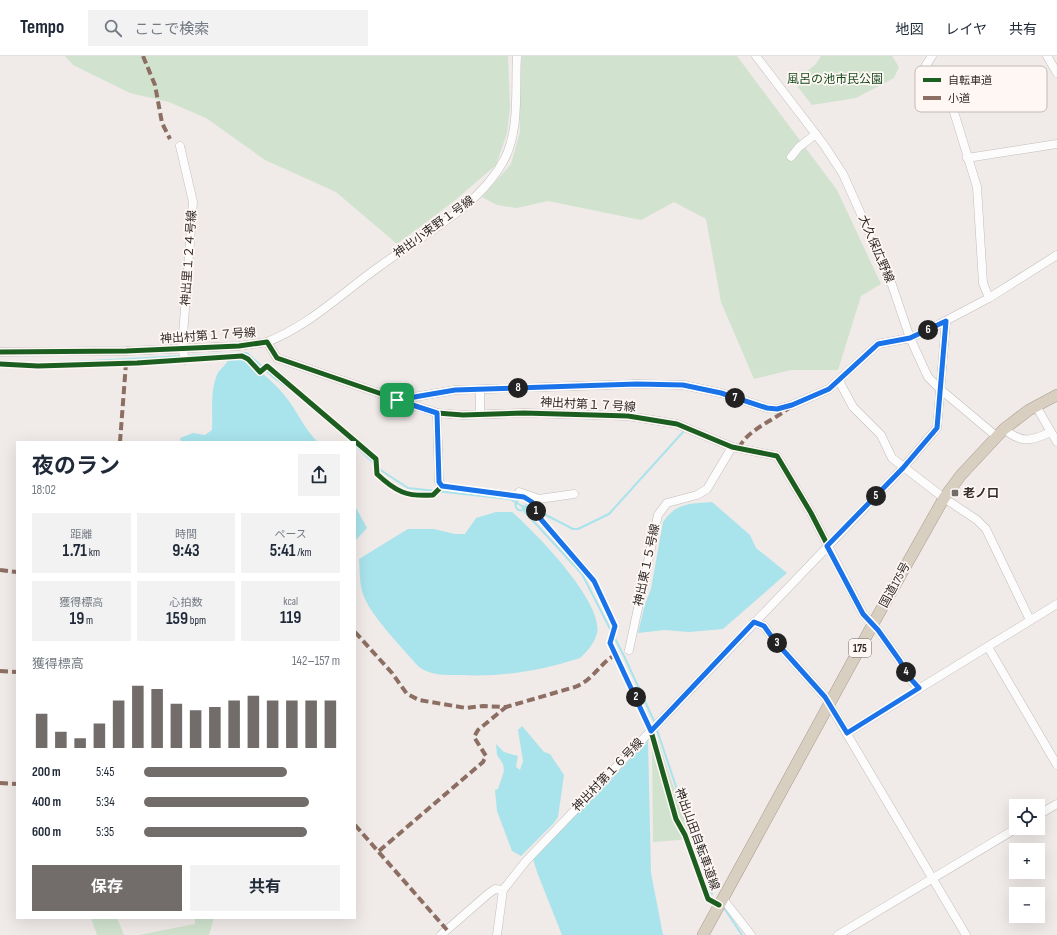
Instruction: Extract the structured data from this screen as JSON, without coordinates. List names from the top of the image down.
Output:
{
  "streets": {
    "highway": ["国道175号", "175"],
    "street": [
      "神出小束野１号線",
      "大久保広野線",
      "神出里１２４号線",
      "神出村第１７号線",
      "神出東１５号線",
      "神出村第１６号線"
    ],
    "cycle path": ["神出山田自転車道線"]
  },
  "crossings": [
    ["神出小束野１号線", "神出村第１７号線"],
    ["大久保広野線", "国道175号"],
    ["大久保広野線", "神出村第１６号線"],
    ["神出里１２４号線", "神出村第１７号線"],
    ["神出村第１７号線", "神出東１５号線"],
    ["神出村第１７号線", "国道175号"],
    ["神出村第１７号線", "神出村第１６号線"]
  ],
  "parks": ["風呂の池市民公園"],
  "places": {
    "transit": ["老ノ口"]
  },
  "legend": ["自転車道", "小道"],
  "page": {
    "header": "Tempo",
    "search": "ここで検索",
    "nav": ["地図", "レイヤ", "共有"],
    "pins": [
      "6",
      "8",
      "7",
      "5",
      "1",
      "3",
      "4",
      "2"
    ],
    "heading": ["夜のラン", "18:02"],
    "stats": [
      ["距離", "1.71 km"],
      ["時間", "9:43"],
      ["ペース", "5:41 /km"],
      ["獲得標高", "19 m"],
      ["心拍数", "159 bpm"],
      ["kcal", "119"]
    ],
    "chart": ["獲得標高", "142–157 m"],
    "list": [
      {
        "name": "200 m",
        "note": "5:45"
      },
      {
        "name": "400 m",
        "note": "5:34"
      },
      {
        "name": "600 m",
        "note": "5:35"
      }
    ],
    "map_buttons": ["+", "−"],
    "buttons": ["保存", "共有"]
  }
}
